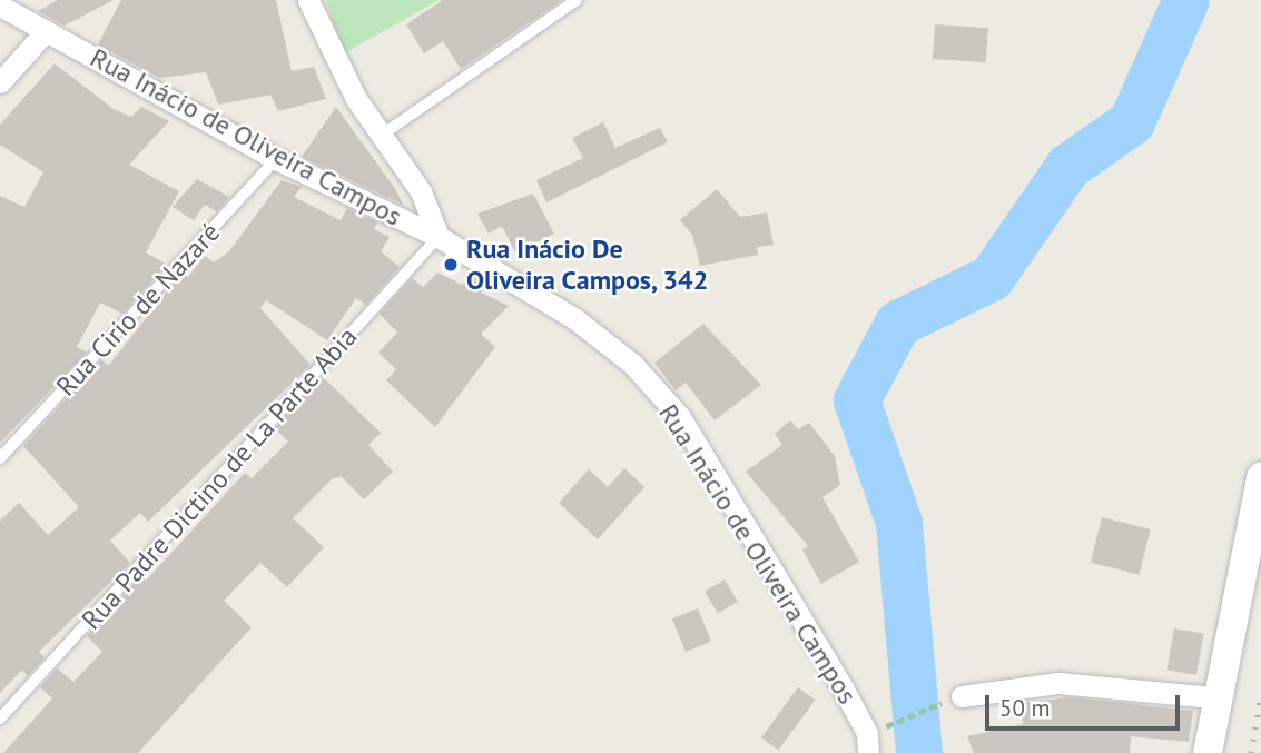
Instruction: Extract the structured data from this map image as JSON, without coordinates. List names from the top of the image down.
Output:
{
  "streets": {
    "street": ["Rua Inácio de Oliveira Campos"],
    "lane": ["Rua Cirio de Nazaré", "Rua Padre Dictino de La Parte Abia"]
  },
  "crossings": [
    ["Rua Inácio de Oliveira Campos", "Rua Cirio de Nazaré"],
    ["Rua Inácio de Oliveira Campos", "Rua Padre Dictino de La Parte Abia"]
  ],
  "places": ["Rua Inácio De Oliveira Campos, 342"],
  "scale_bar": "50 m"
}
